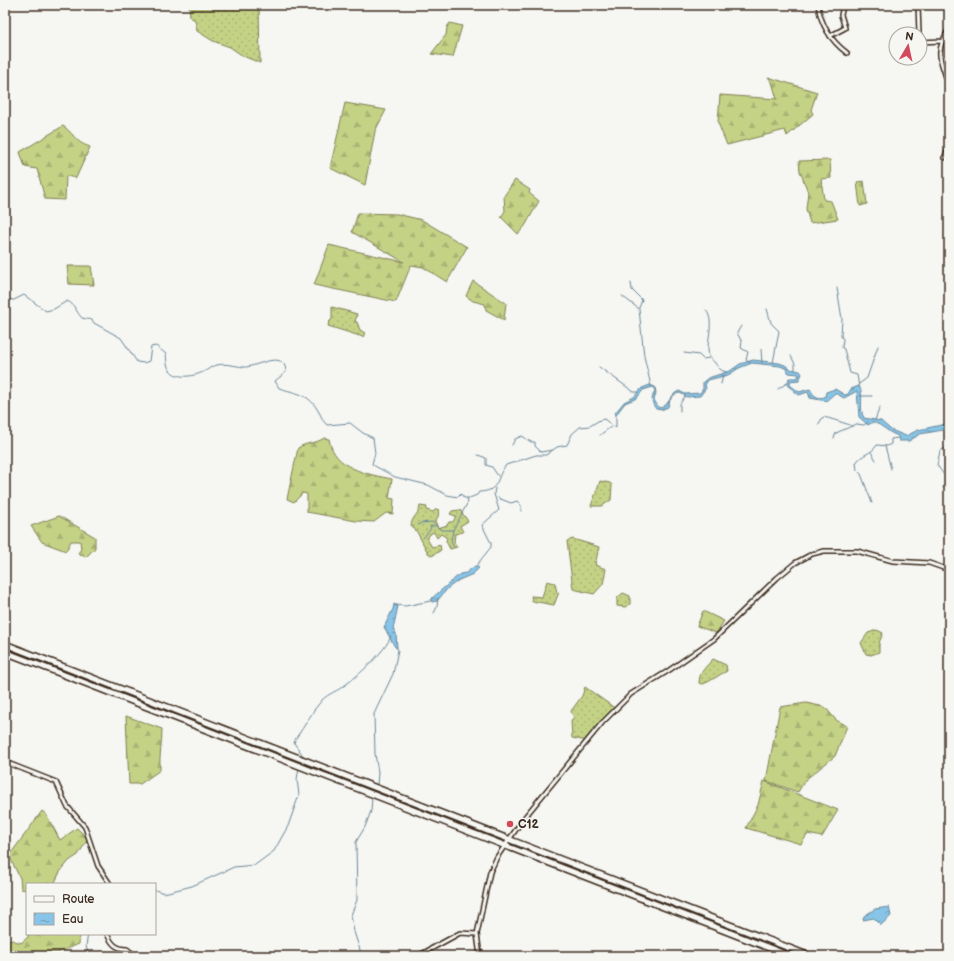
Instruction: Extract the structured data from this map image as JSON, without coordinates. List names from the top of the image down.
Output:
{
  "places": ["C12"],
  "legend": ["Route", "Eau"],
  "north": "top"
}
